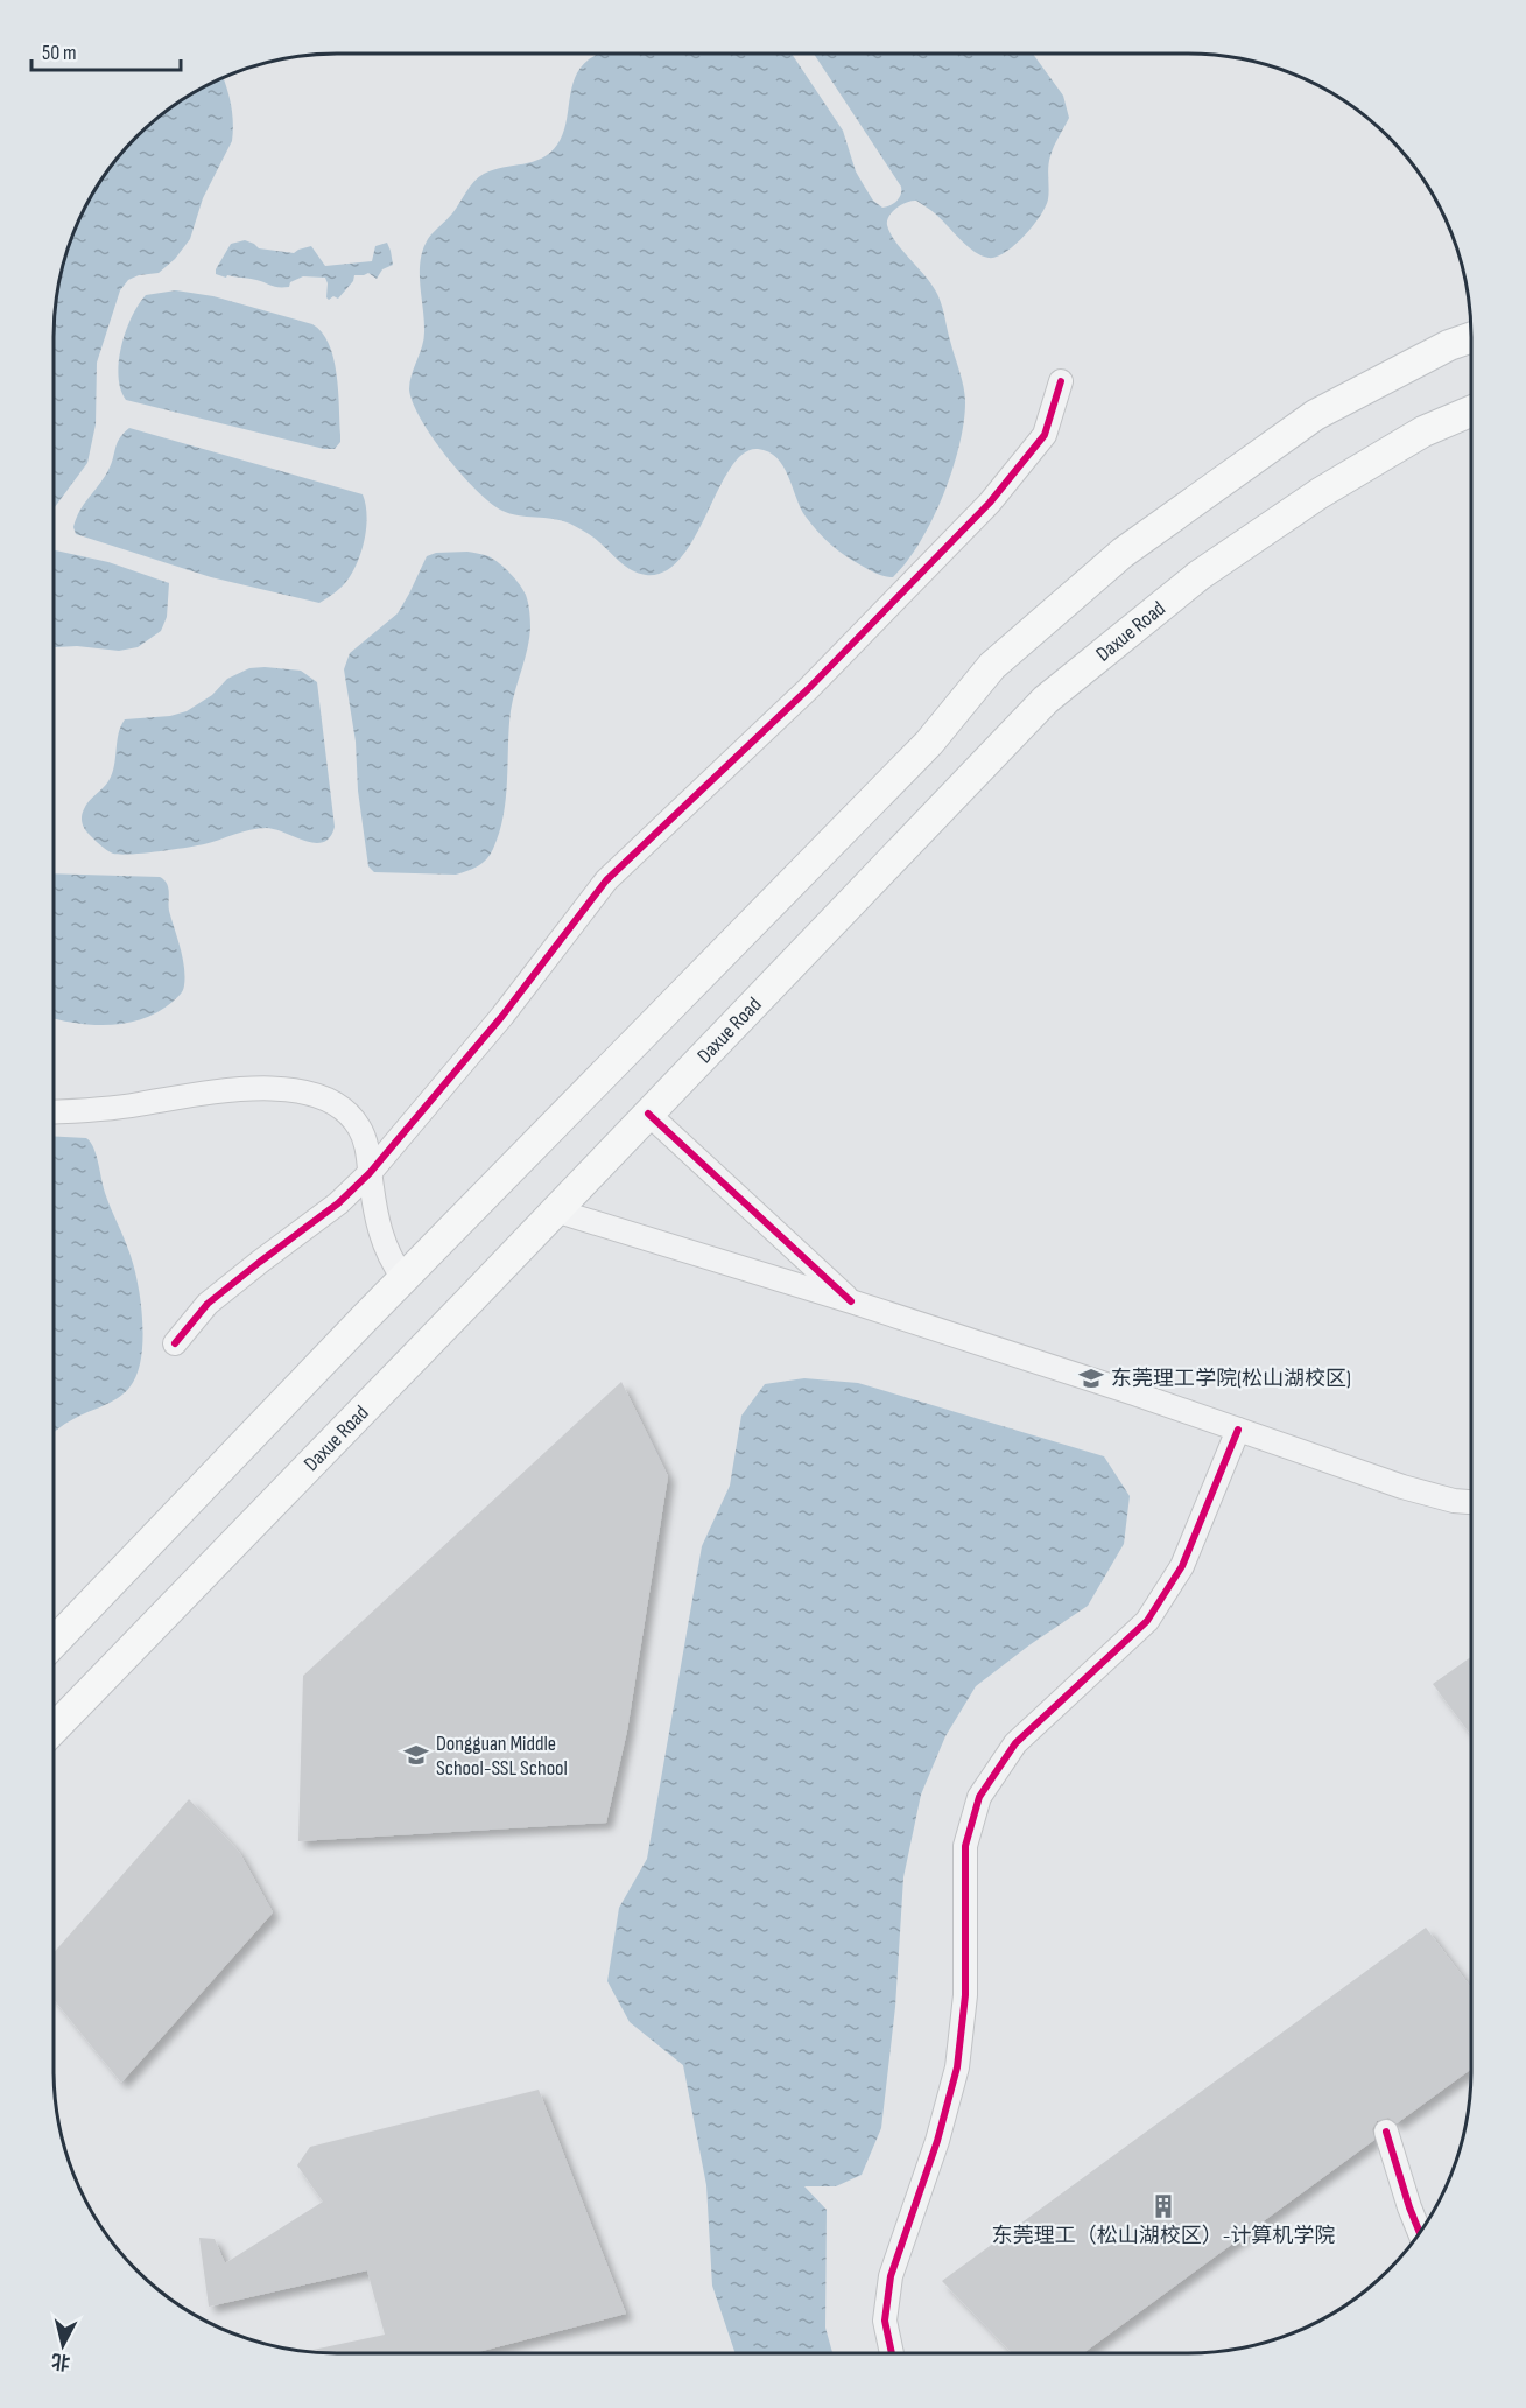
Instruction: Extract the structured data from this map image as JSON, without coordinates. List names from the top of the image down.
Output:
{
  "streets": {
    "main road": ["Daxue Road"]
  },
  "places": {
    "school or university": ["东莞理工学院(松山湖校区)", "Dongguan Middle School-SSL School"],
    "building": ["东莞理工（松山湖校区）-计算机学院"]
  },
  "scale_bar": "50 m",
  "north": "bottom"
}
